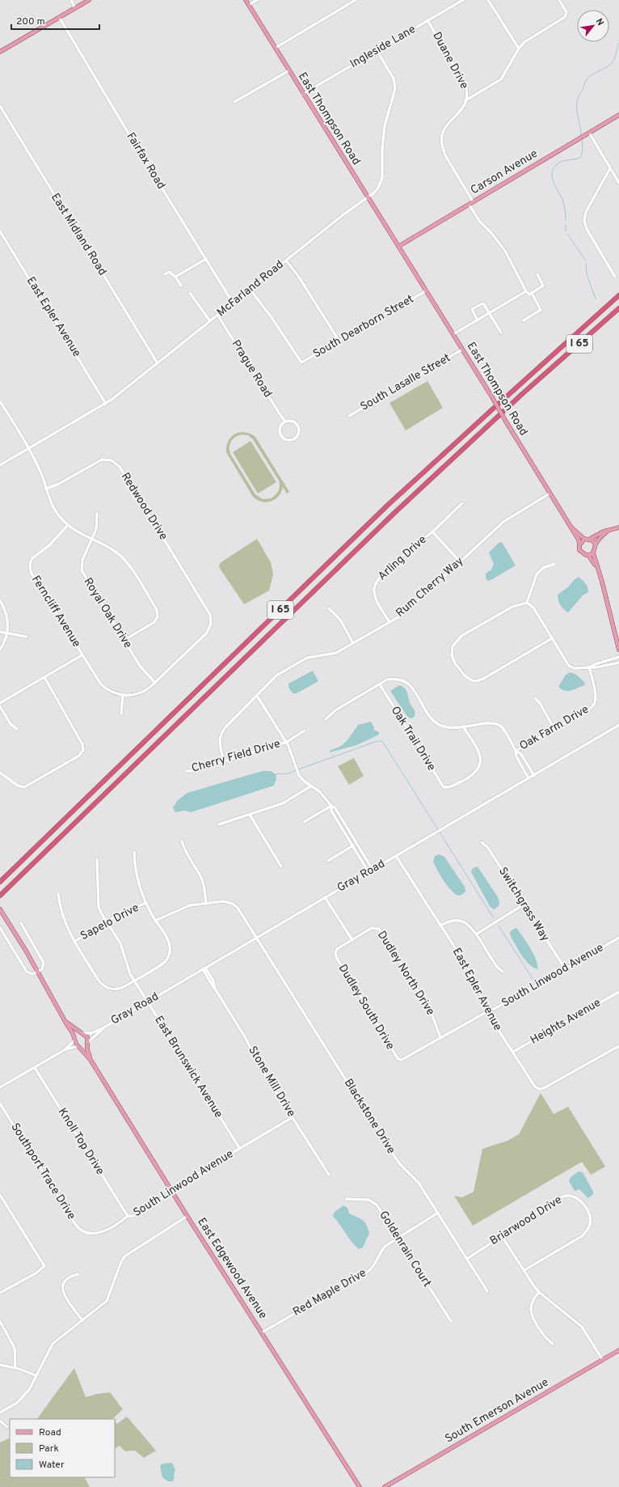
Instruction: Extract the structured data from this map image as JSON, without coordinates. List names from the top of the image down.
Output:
{
  "streets": {
    "highway": ["I 65"],
    "main road": [
      "East Thompson Road",
      "Carson Avenue",
      "East Edgewood Avenue",
      "South Emerson Avenue"
    ],
    "street": [
      "Ingleside Lane",
      "Duane Drive",
      "Fairfax Road",
      "East Midland Road",
      "McFarland Road",
      "East Epler Avenue",
      "South Dearborn Street",
      "Prague Road",
      "South Lasalle Street",
      "Redwood Drive",
      "Arling Drive",
      "Rum Cherry Way",
      "Ferncliff Avenue",
      "Royal Oak Drive",
      "Oak Farm Drive",
      "Oak Trail Drive",
      "Cherry Field Drive",
      "Gray Road",
      "Switchgrass Way",
      "Sapelo Drive",
      "Dudley North Drive",
      "South Linwood Avenue",
      "Dudley South Drive",
      "Heights Avenue",
      "East Brunswick Avenue",
      "Stone Mill Drive",
      "Blackstone Drive",
      "Knoll Top Drive",
      "Southport Trace Drive",
      "Briarwood Drive",
      "Goldenrain Court",
      "Red Maple Drive"
    ]
  },
  "crossings": [
    ["Ingleside Lane", "Duane Drive"],
    ["Ingleside Lane", "East Thompson Road"],
    ["Ingleside Lane", "McFarland Road"],
    ["Duane Drive", "Carson Avenue"],
    ["East Thompson Road", "Carson Avenue"],
    ["East Thompson Road", "McFarland Road"],
    ["East Thompson Road", "South Dearborn Street"],
    ["East Thompson Road", "South Lasalle Street"],
    ["East Thompson Road", "Rum Cherry Way"],
    ["Fairfax Road", "McFarland Road"],
    ["East Midland Road", "McFarland Road"],
    ["McFarland Road", "East Epler Avenue"],
    ["McFarland Road", "South Dearborn Street"],
    ["McFarland Road", "Prague Road"],
    ["East Epler Avenue", "Gray Road"],
    ["East Epler Avenue", "South Linwood Avenue"],
    ["East Epler Avenue", "Heights Avenue"],
    ["Redwood Drive", "Royal Oak Drive"],
    ["Arling Drive", "Rum Cherry Way"],
    ["Rum Cherry Way", "Cherry Field Drive"],
    ["Gray Road", "East Brunswick Avenue"],
    ["Gray Road", "Stone Mill Drive"],
    ["Gray Road", "Blackstone Drive"],
    ["Gray Road", "East Edgewood Avenue"],
    ["Switchgrass Way", "South Linwood Avenue"],
    ["Sapelo Drive", "East Brunswick Avenue"],
    ["Dudley North Drive", "South Linwood Avenue"],
    ["Dudley North Drive", "Dudley South Drive"],
    ["South Linwood Avenue", "Dudley South Drive"],
    ["South Linwood Avenue", "East Brunswick Avenue"],
    ["South Linwood Avenue", "Stone Mill Drive"],
    ["South Linwood Avenue", "Knoll Top Drive"],
    ["South Linwood Avenue", "Southport Trace Drive"],
    ["South Linwood Avenue", "East Edgewood Avenue"],
    ["Blackstone Drive", "Briarwood Drive"],
    ["Blackstone Drive", "Red Maple Drive"],
    ["Goldenrain Court", "Red Maple Drive"],
    ["East Edgewood Avenue", "Red Maple Drive"]
  ],
  "legend": ["Road", "Park", "Water"],
  "scale_bar": "200 m",
  "north": "top right"
}
